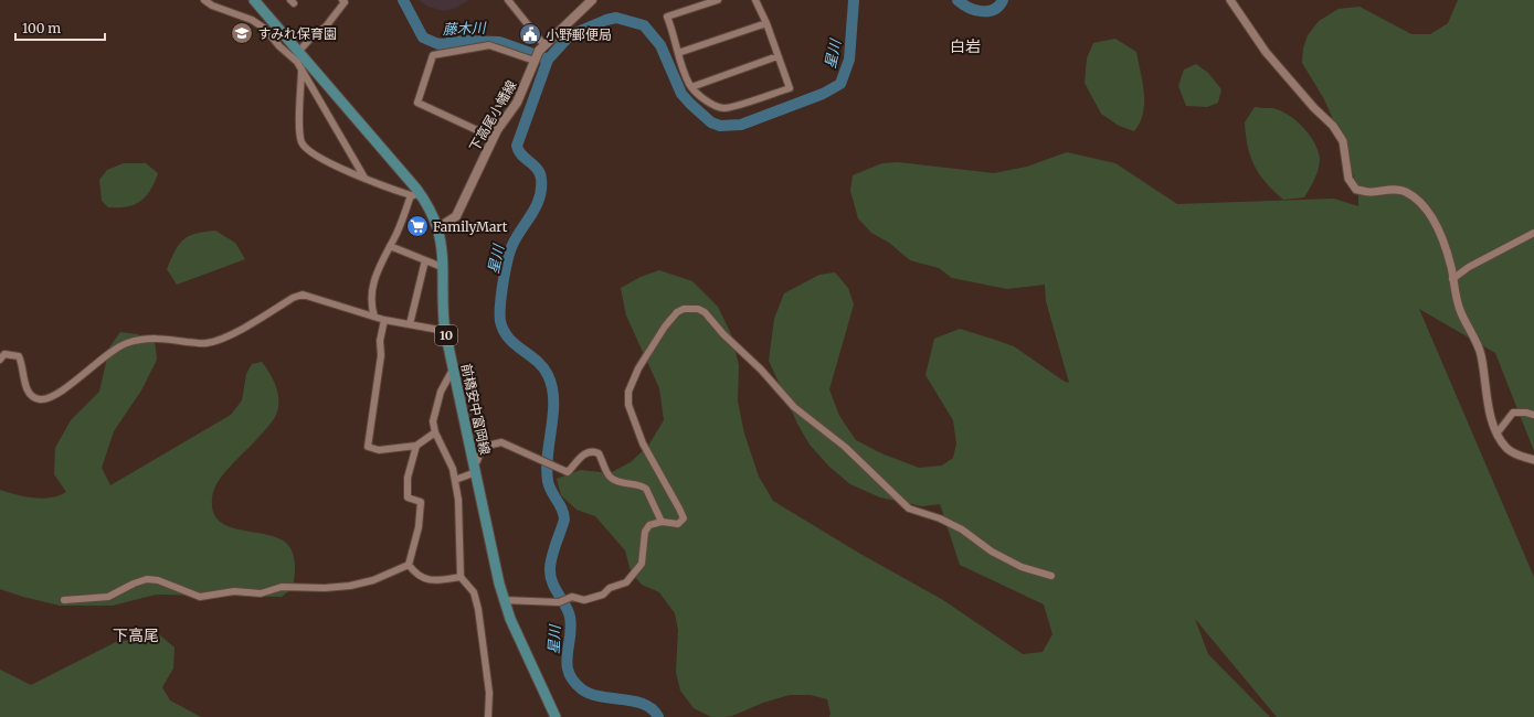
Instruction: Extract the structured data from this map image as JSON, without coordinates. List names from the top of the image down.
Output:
{
  "streets": {
    "main road": ["下高尾小幡線", "10", "前橋安中富岡線"]
  },
  "crossings": [
    ["下高尾小幡線", "前橋安中富岡線"]
  ],
  "districts": ["白岩", "下高尾"],
  "water": ["藤木川", "星川"],
  "places": {
    "school or university": ["すみれ保育園"],
    "public building": ["小野郵便局"],
    "supermarket": ["FamilyMart"]
  },
  "scale_bar": "100 m"
}
